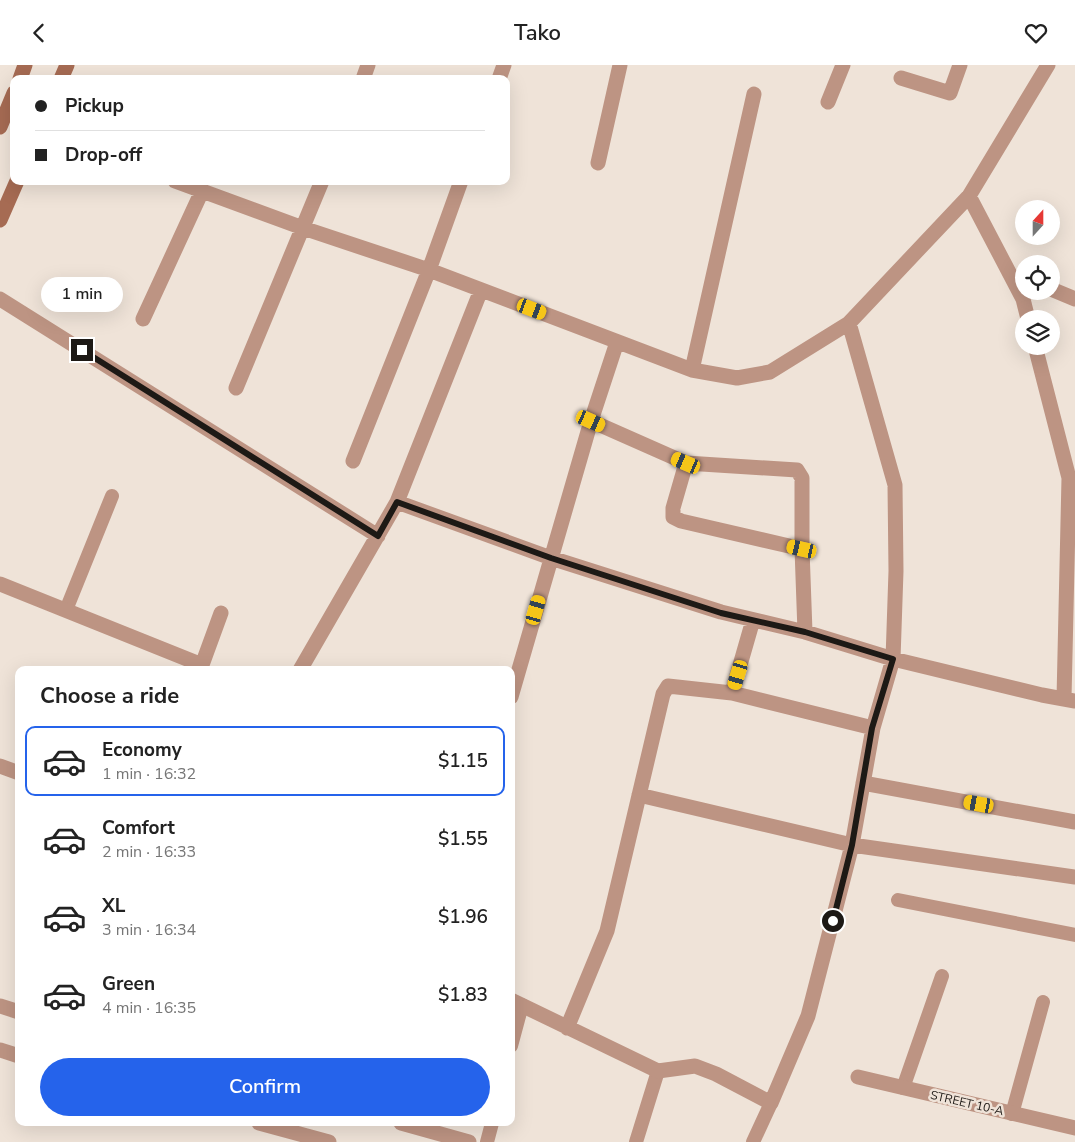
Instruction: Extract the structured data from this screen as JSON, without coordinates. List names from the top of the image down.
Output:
{
  "streets": {
    "street": ["STREET 10-A"]
  },
  "north": "top",
  "page": {
    "header": "Tako",
    "banner": ["Pickup", "Drop-off"],
    "bubble": "1 min",
    "heading": "Choose a ride",
    "list": [
      {
        "name": "Economy",
        "note": "1 min · 16:32",
        "value": "$1.15"
      },
      {
        "name": "Comfort",
        "note": "2 min · 16:33",
        "value": "$1.55"
      },
      {
        "name": "XL",
        "note": "3 min · 16:34",
        "value": "$1.96"
      },
      {
        "name": "Green",
        "note": "4 min · 16:35",
        "value": "$1.83"
      }
    ],
    "buttons": "Confirm"
  }
}
